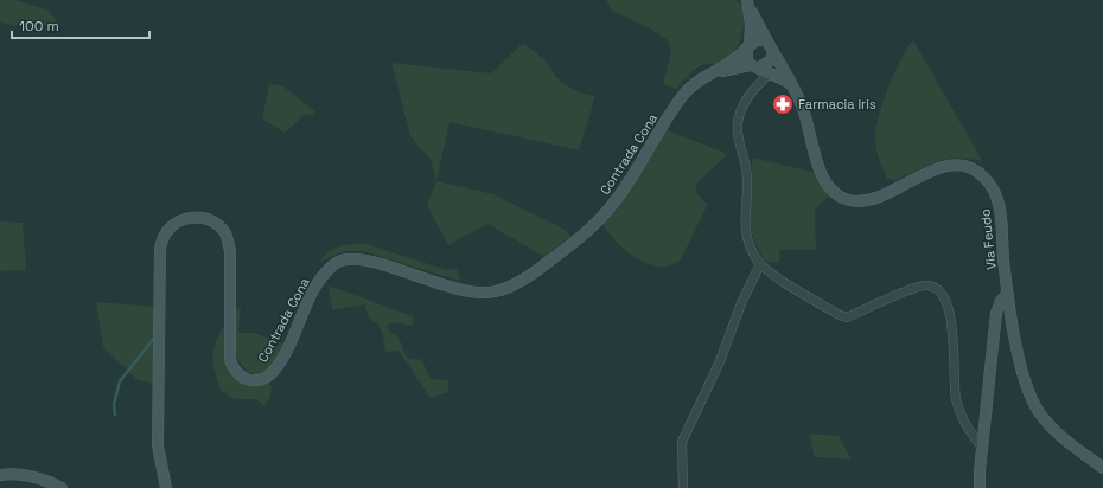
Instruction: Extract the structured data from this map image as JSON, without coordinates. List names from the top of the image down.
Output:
{
  "streets": {
    "main road": ["Contrada Cona", "Via Feudo"]
  },
  "crossings": [
    ["Contrada Cona", "Via Feudo"]
  ],
  "places": {
    "pharmacy": ["Farmacia Iris"]
  },
  "scale_bar": "100 m"
}
